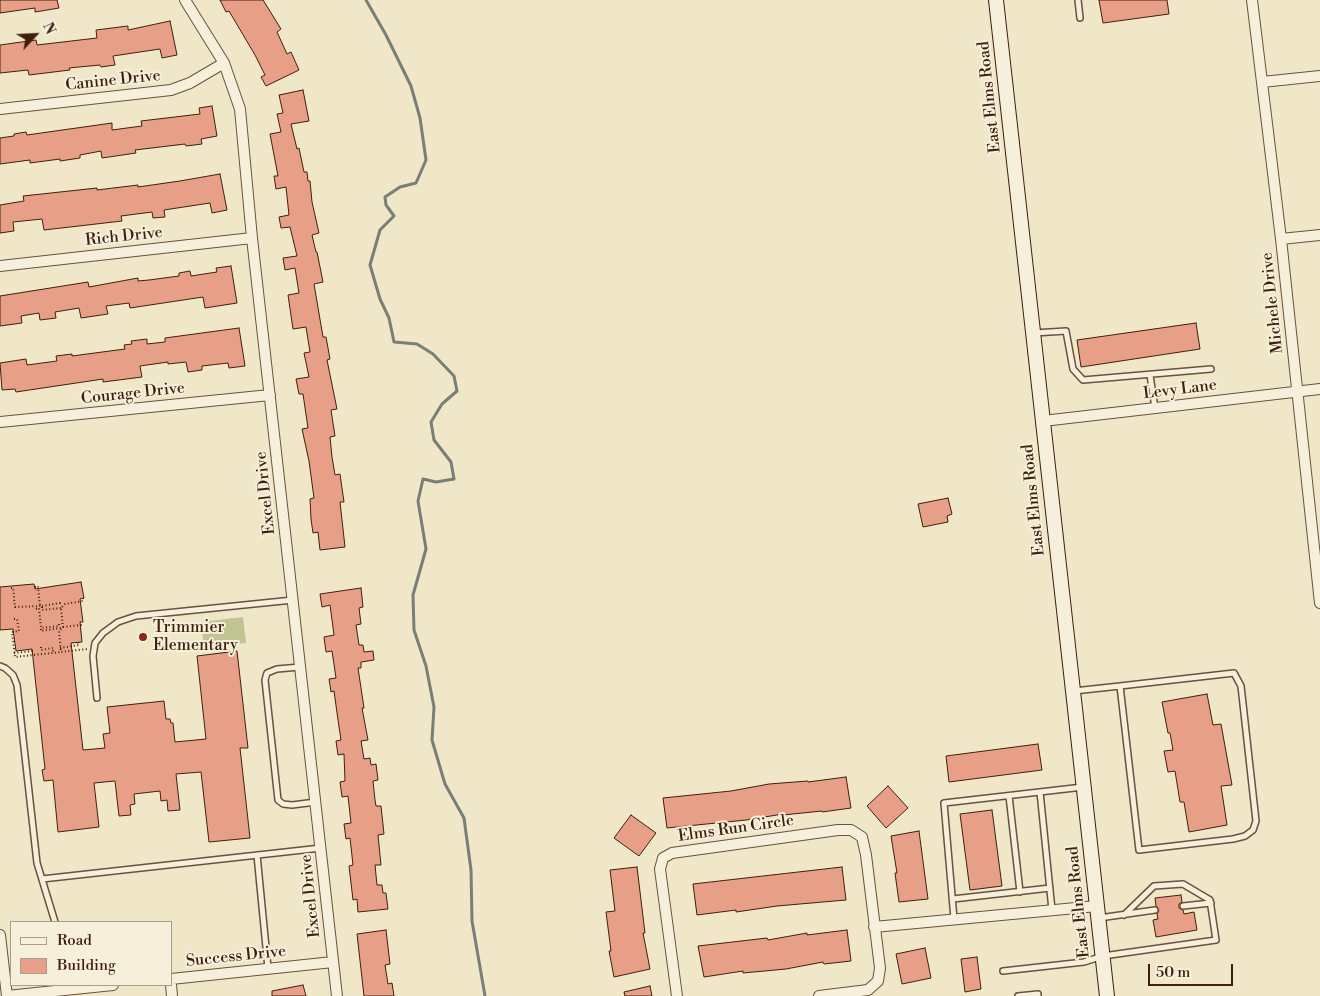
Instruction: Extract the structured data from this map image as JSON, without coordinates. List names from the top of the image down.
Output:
{
  "streets": {
    "main road": ["East Elms Road"],
    "street": [
      "Canine Drive",
      "Rich Drive",
      "Michele Drive",
      "Levy Lane",
      "Courage Drive",
      "Excel Drive",
      "Elms Run Circle",
      "Success Drive"
    ]
  },
  "crossings": [
    ["Canine Drive", "Excel Drive"],
    ["East Elms Road", "Levy Lane"],
    ["Rich Drive", "Excel Drive"],
    ["Michele Drive", "Levy Lane"],
    ["Courage Drive", "Excel Drive"],
    ["Excel Drive", "Success Drive"]
  ],
  "places": ["Trimmier Elementary"],
  "legend": ["Road", "Building"],
  "scale_bar": "50 m",
  "north": "top right"
}
